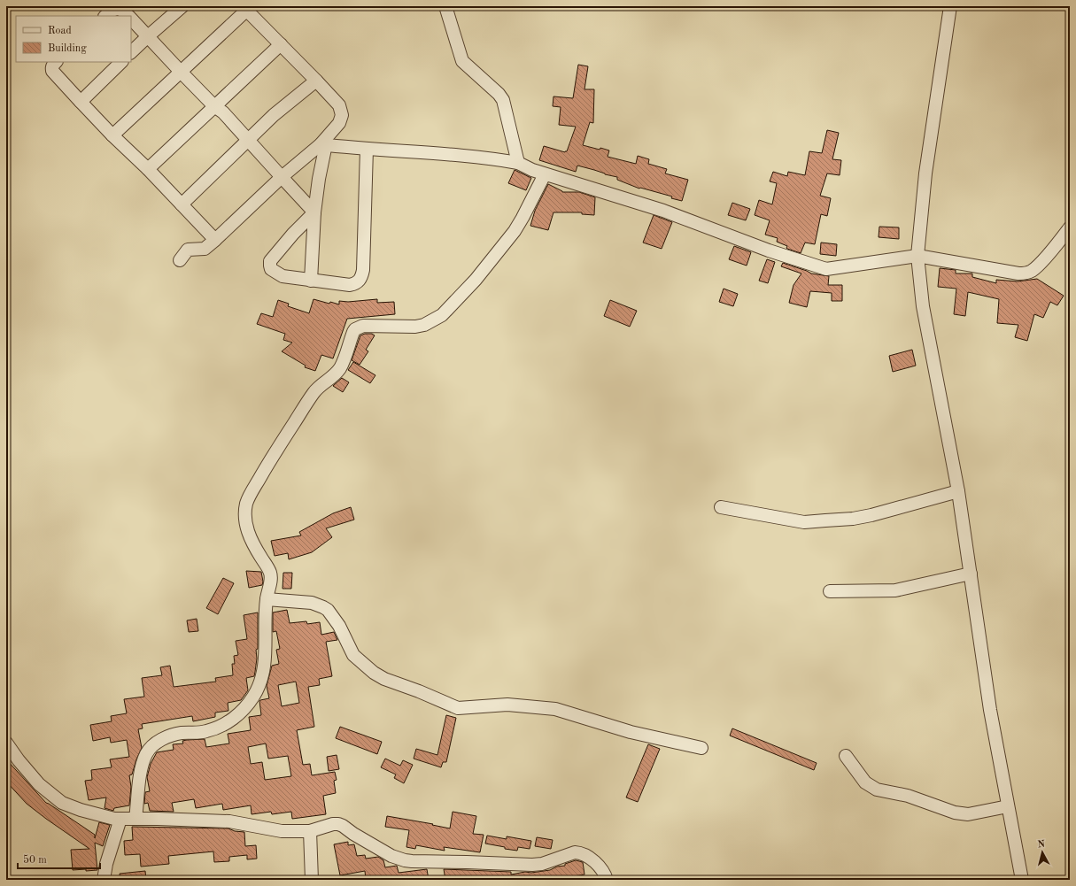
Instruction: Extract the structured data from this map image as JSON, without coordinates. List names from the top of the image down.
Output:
{
  "legend": ["Road", "Building"],
  "scale_bar": "50 m",
  "north": "top"
}
